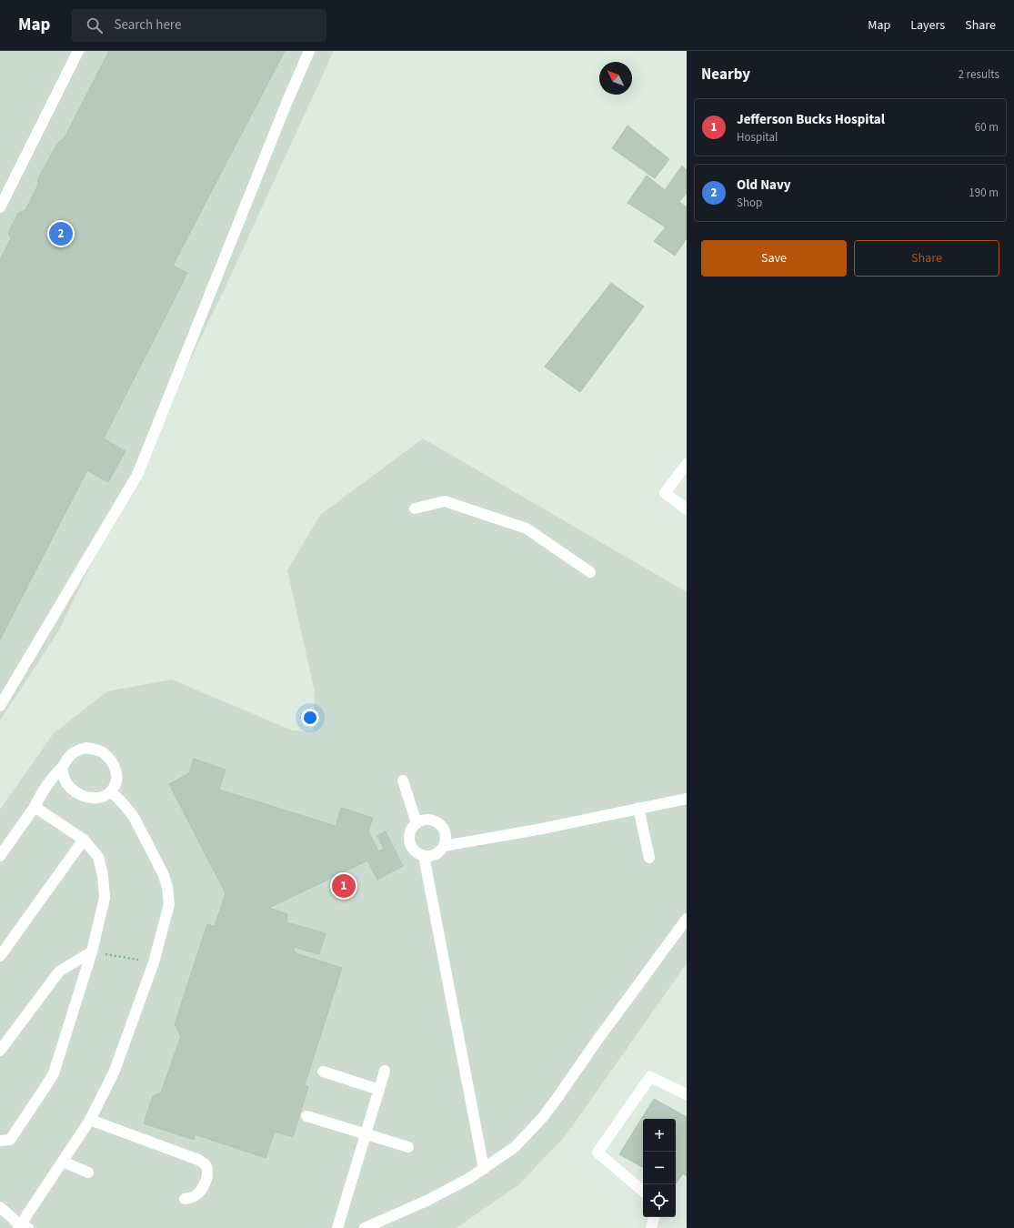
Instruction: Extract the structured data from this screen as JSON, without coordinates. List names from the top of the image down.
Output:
{
  "north": "top left",
  "page": {
    "header": "Map",
    "search": "Search here",
    "nav": ["Map", "Layers", "Share"],
    "heading": ["Nearby", "2 results"],
    "list": [
      {
        "mark": "1",
        "name": "Jefferson Bucks Hospital",
        "note": "Hospital",
        "value": "60 m"
      },
      {
        "mark": "2",
        "name": "Old Navy",
        "note": "Shop",
        "value": "190 m"
      }
    ],
    "pins": ["2", "1"],
    "buttons": ["Save", "Share"],
    "map_buttons": ["+", "−"]
  }
}
